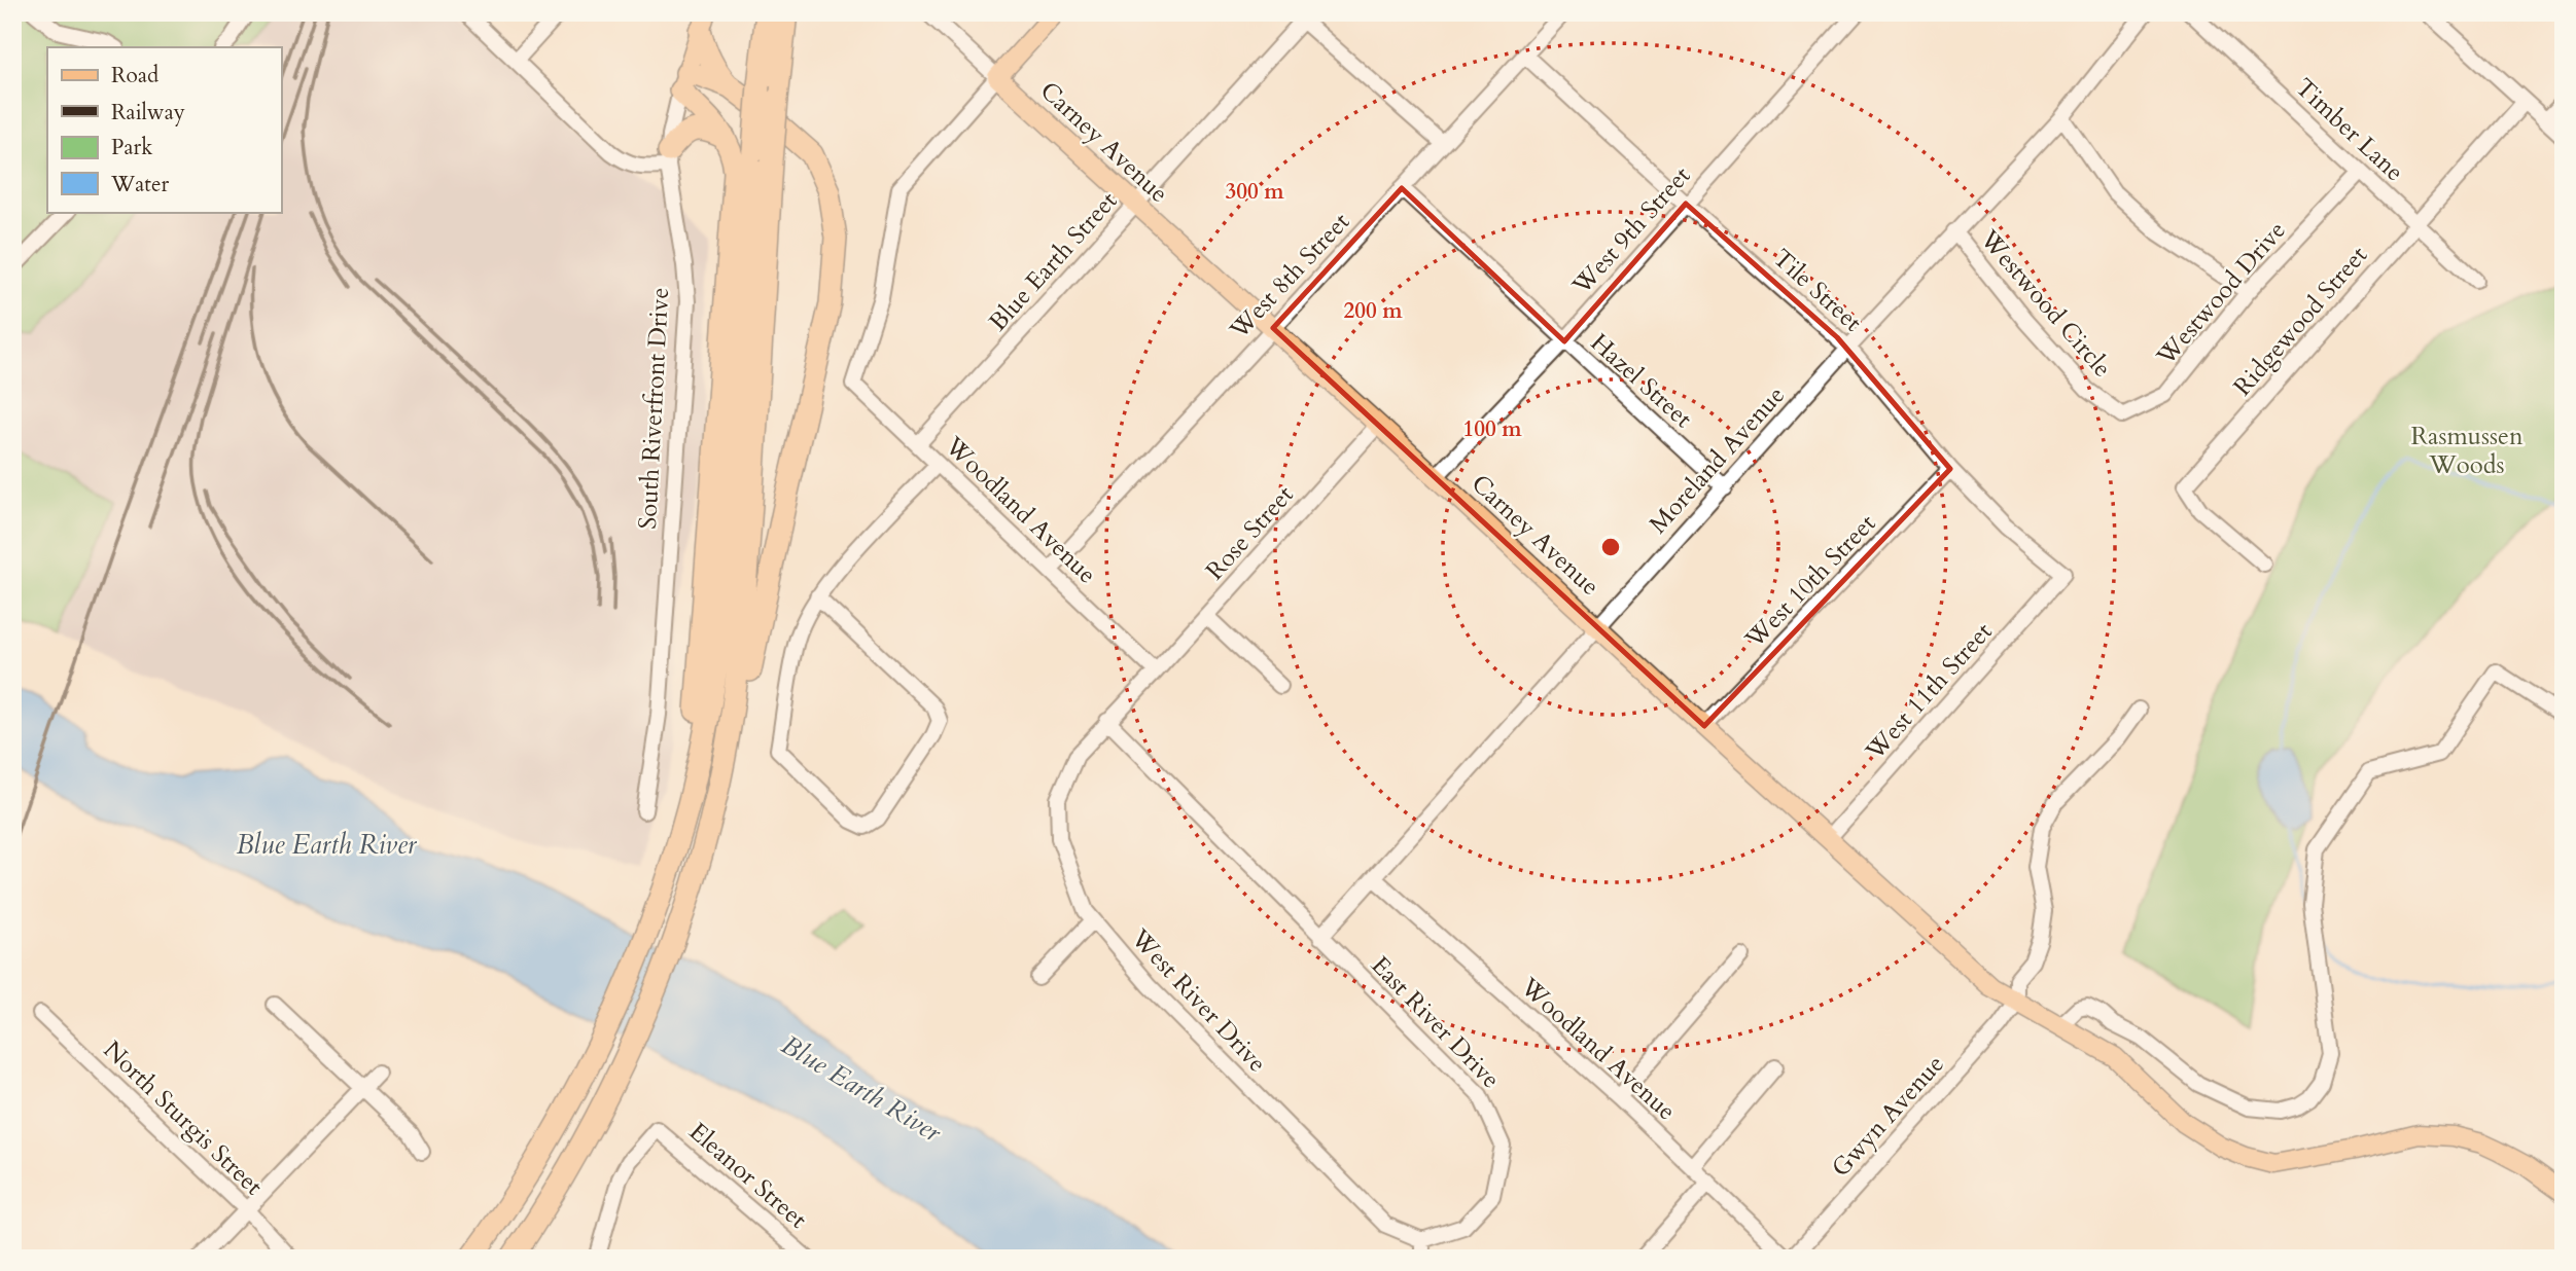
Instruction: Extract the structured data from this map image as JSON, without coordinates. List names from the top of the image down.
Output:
{
  "streets": {
    "main road": ["Carney Avenue", "South Riverfront Drive"],
    "street": [
      "Timber Lane",
      "West 9th Street",
      "Blue Earth Street",
      "West 8th Street",
      "Tile Street",
      "Westwood Drive",
      "Westwood Circle",
      "Ridgewood Street",
      "Hazel Street",
      "Moreland Avenue",
      "Woodland Avenue",
      "Rose Street",
      "West 10th Street",
      "West 11th Street",
      "West River Drive",
      "East River Drive",
      "Gwyn Avenue",
      "North Sturgis Street",
      "Eleanor Street"
    ]
  },
  "crossings": [
    ["Timber Lane", "Westwood Drive"],
    ["Timber Lane", "Ridgewood Street"],
    ["Carney Avenue", "West 9th Street"],
    ["Carney Avenue", "Blue Earth Street"],
    ["Carney Avenue", "West 8th Street"],
    ["Carney Avenue", "Moreland Avenue"],
    ["Carney Avenue", "Woodland Avenue"],
    ["Carney Avenue", "Rose Street"],
    ["Carney Avenue", "West 10th Street"],
    ["Carney Avenue", "West 11th Street"],
    ["Carney Avenue", "Gwyn Avenue"],
    ["West 9th Street", "Tile Street"],
    ["West 9th Street", "Hazel Street"],
    ["Blue Earth Street", "Woodland Avenue"],
    ["West 8th Street", "Tile Street"],
    ["West 8th Street", "Hazel Street"],
    ["West 8th Street", "Woodland Avenue"],
    ["Tile Street", "Moreland Avenue"],
    ["Tile Street", "West 10th Street"],
    ["Tile Street", "West 11th Street"],
    ["Westwood Drive", "Westwood Circle"],
    ["Westwood Circle", "Moreland Avenue"],
    ["Hazel Street", "Moreland Avenue"],
    ["Moreland Avenue", "Woodland Avenue"],
    ["Moreland Avenue", "East River Drive"],
    ["Woodland Avenue", "Rose Street"],
    ["Woodland Avenue", "West River Drive"],
    ["Woodland Avenue", "Gwyn Avenue"],
    ["Rose Street", "West River Drive"],
    ["West River Drive", "East River Drive"]
  ],
  "water": ["Blue Earth River"],
  "parks": ["Rasmussen Woods"],
  "legend": [
    "Road",
    "Railway",
    "Park",
    "Water"
  ],
  "rings": ["300 m", "200 m", "100 m"]
}
